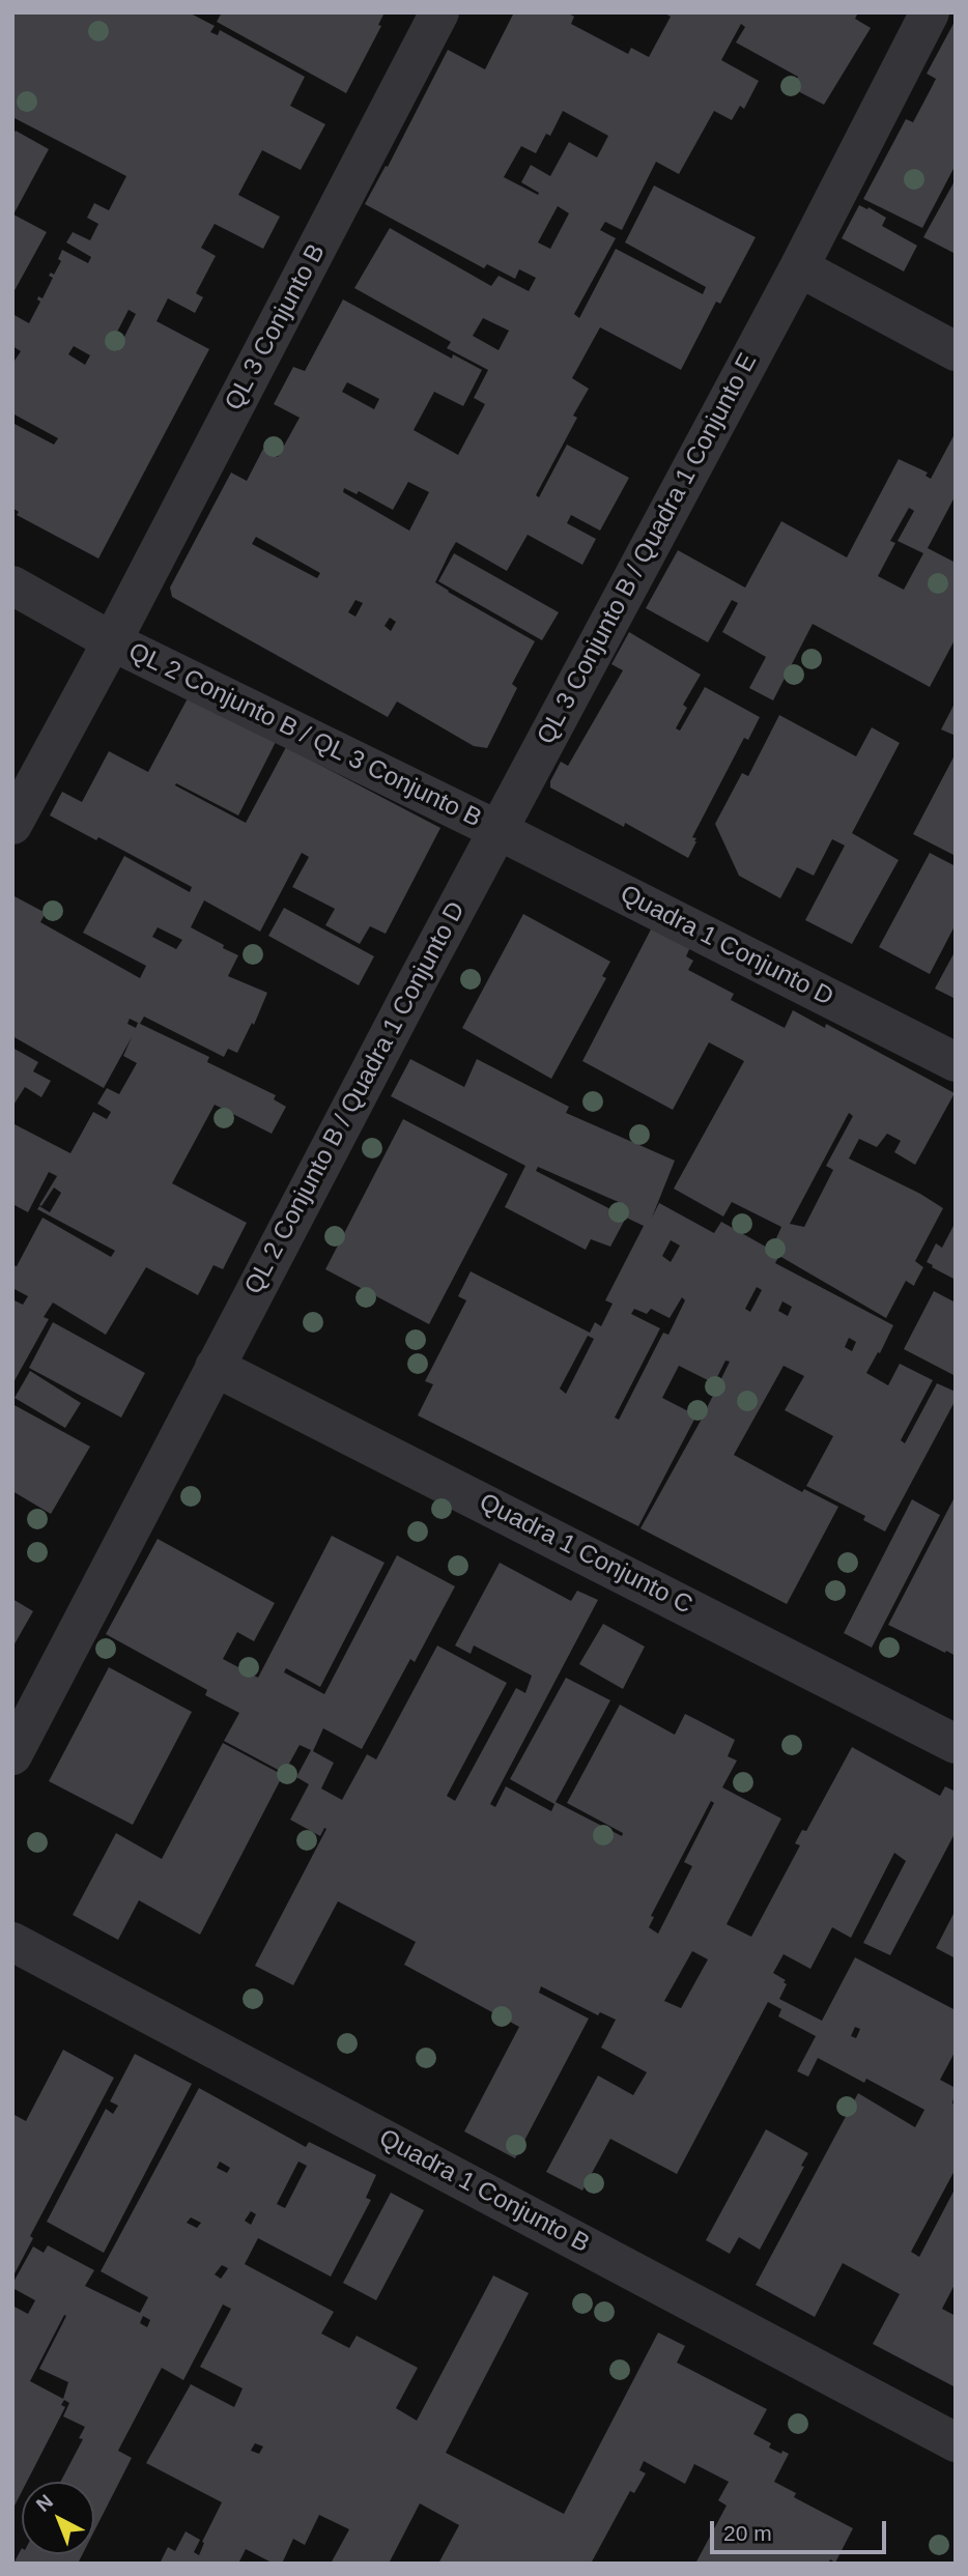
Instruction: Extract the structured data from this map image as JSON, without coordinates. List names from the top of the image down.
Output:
{
  "streets": {
    "street": [
      "QL 3 Conjunto B",
      "QL 3 Conjunto B / Quadra 1 Conjunto E",
      "QL 2 Conjunto B / QL 3 Conjunto B",
      "Quadra 1 Conjunto D",
      "QL 2 Conjunto B / Quadra 1 Conjunto D",
      "Quadra 1 Conjunto C",
      "Quadra 1 Conjunto B"
    ]
  },
  "crossings": [
    ["QL 3 Conjunto B", "QL 2 Conjunto B / QL 3 Conjunto B"],
    ["QL 3 Conjunto B / Quadra 1 Conjunto E", "QL 2 Conjunto B / QL 3 Conjunto B"],
    ["QL 3 Conjunto B / Quadra 1 Conjunto E", "Quadra 1 Conjunto D"],
    ["QL 3 Conjunto B / Quadra 1 Conjunto E", "QL 2 Conjunto B / Quadra 1 Conjunto D"],
    ["QL 2 Conjunto B / QL 3 Conjunto B", "Quadra 1 Conjunto D"],
    ["QL 2 Conjunto B / QL 3 Conjunto B", "QL 2 Conjunto B / Quadra 1 Conjunto D"],
    ["Quadra 1 Conjunto D", "QL 2 Conjunto B / Quadra 1 Conjunto D"],
    ["QL 2 Conjunto B / Quadra 1 Conjunto D", "Quadra 1 Conjunto C"]
  ],
  "scale_bar": "20 m",
  "north": "top left"
}
